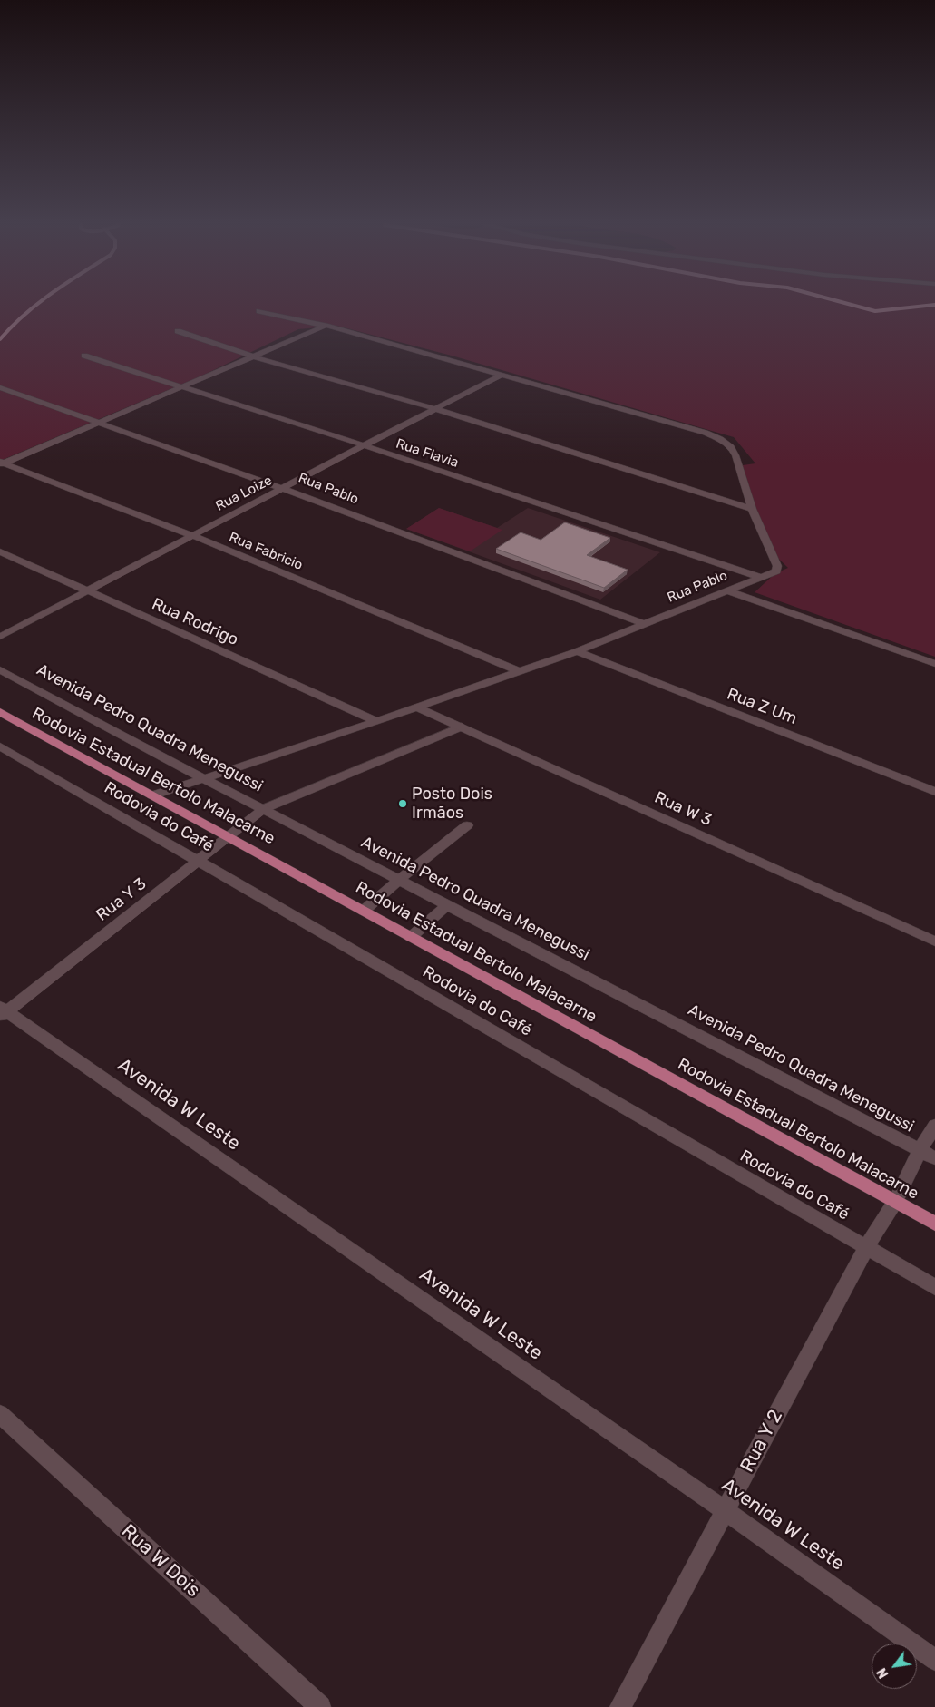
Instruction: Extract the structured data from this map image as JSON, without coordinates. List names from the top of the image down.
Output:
{
  "streets": {
    "main road": ["Rodovia Estadual Bertolo Malacarne"],
    "street": [
      "Rua Flavia",
      "Rua Pablo",
      "Rua Loize",
      "Rua Fabricio",
      "Rua Rodrigo",
      "Rua Z Um",
      "Avenida Pedro Quadra Menegussi",
      "Rua W 3",
      "Rodovia do Café",
      "Rua Y 3",
      "Avenida W Leste",
      "Rua Y 2",
      "Rua W Dois"
    ]
  },
  "crossings": [
    ["Rua Flavia", "Rua Pablo"],
    ["Rua Flavia", "Rua Loize"],
    ["Rua Pablo", "Rua Loize"],
    ["Rua Pablo", "Rua Fabricio"],
    ["Rua Pablo", "Rua Rodrigo"],
    ["Rua Pablo", "Rua Z Um"],
    ["Rua Pablo", "Avenida Pedro Quadra Menegussi"],
    ["Rua Pablo", "Rodovia Estadual Bertolo Malacarne"],
    ["Rua Pablo", "Rua W 3"],
    ["Rua Loize", "Rua Fabricio"],
    ["Rua Loize", "Rua Rodrigo"],
    ["Avenida Pedro Quadra Menegussi", "Rua Y 3"],
    ["Avenida Pedro Quadra Menegussi", "Rua Y 2"],
    ["Rodovia Estadual Bertolo Malacarne", "Rua Y 3"],
    ["Rodovia Estadual Bertolo Malacarne", "Rua Y 2"],
    ["Rua W 3", "Rua Y 3"],
    ["Rodovia do Café", "Rua Y 3"],
    ["Rodovia do Café", "Rua Y 2"],
    ["Rua Y 3", "Avenida W Leste"],
    ["Avenida W Leste", "Rua Y 2"]
  ],
  "places": ["Posto Dois Irmãos"],
  "north": "bottom left"
}
